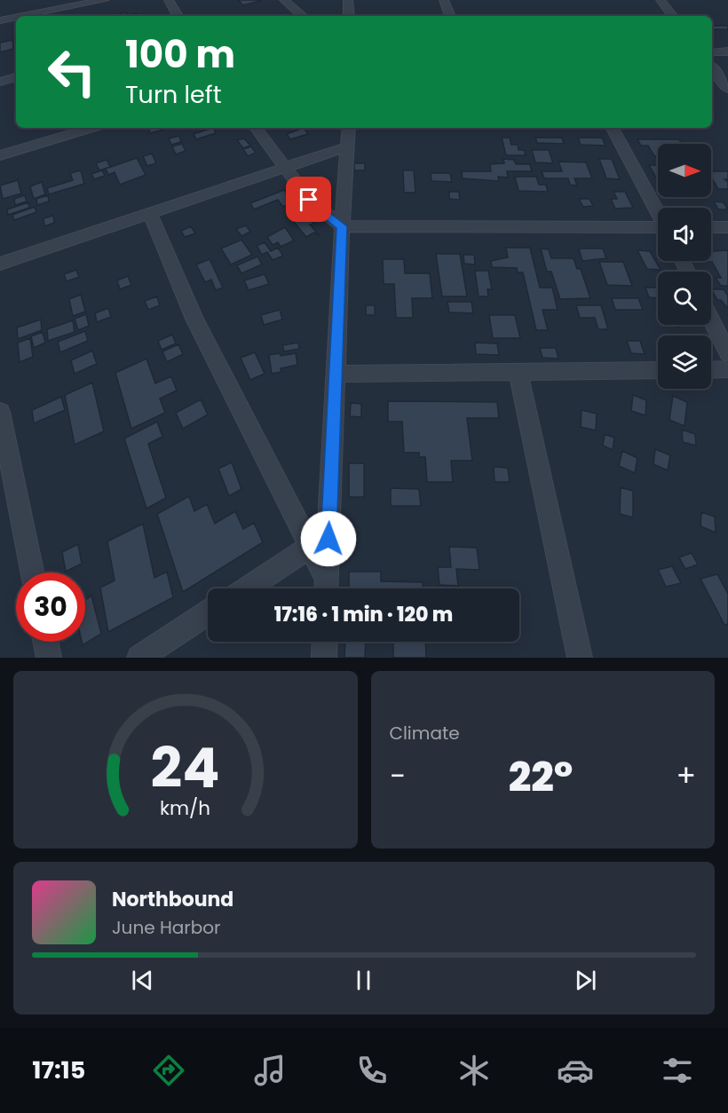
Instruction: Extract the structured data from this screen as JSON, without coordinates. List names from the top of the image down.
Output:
{
  "north": "right",
  "page": {
    "turn": ["100 m", "Turn left"],
    "limit": "30",
    "trip": "17:16 · 1 min · 120 m",
    "tile": "Climate",
    "heat": ["−", "22°", "+"],
    "song": ["Northbound", "June Harbor"],
    "tabs": "17:15",
    "gauge": ["24", "km/h"]
  }
}
